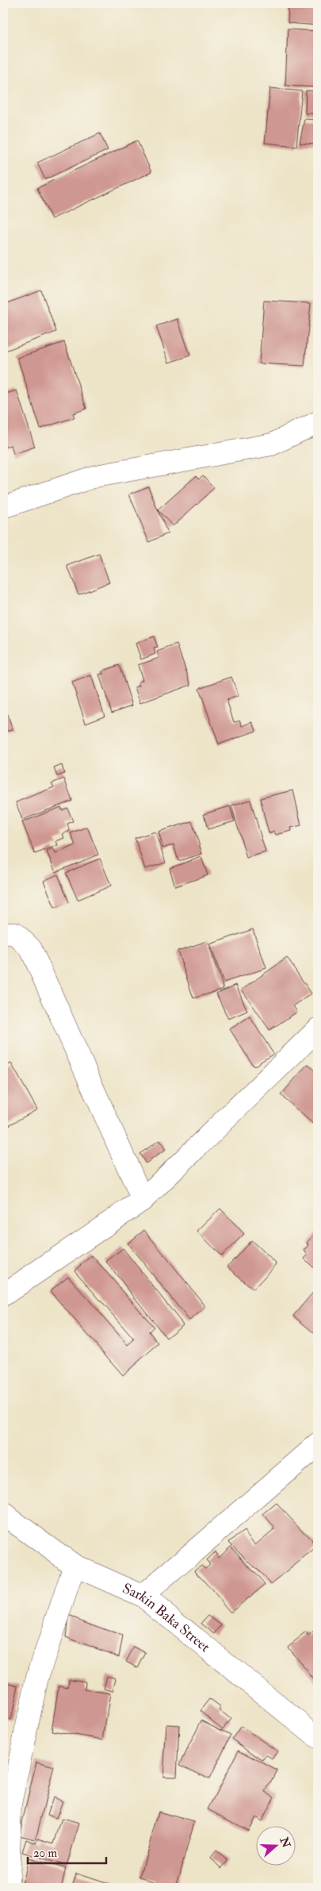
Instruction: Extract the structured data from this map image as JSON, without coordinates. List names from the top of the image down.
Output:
{
  "streets": {
    "street": ["Sarkin Baka Street"]
  },
  "scale_bar": "20 m",
  "north": "right"
}
